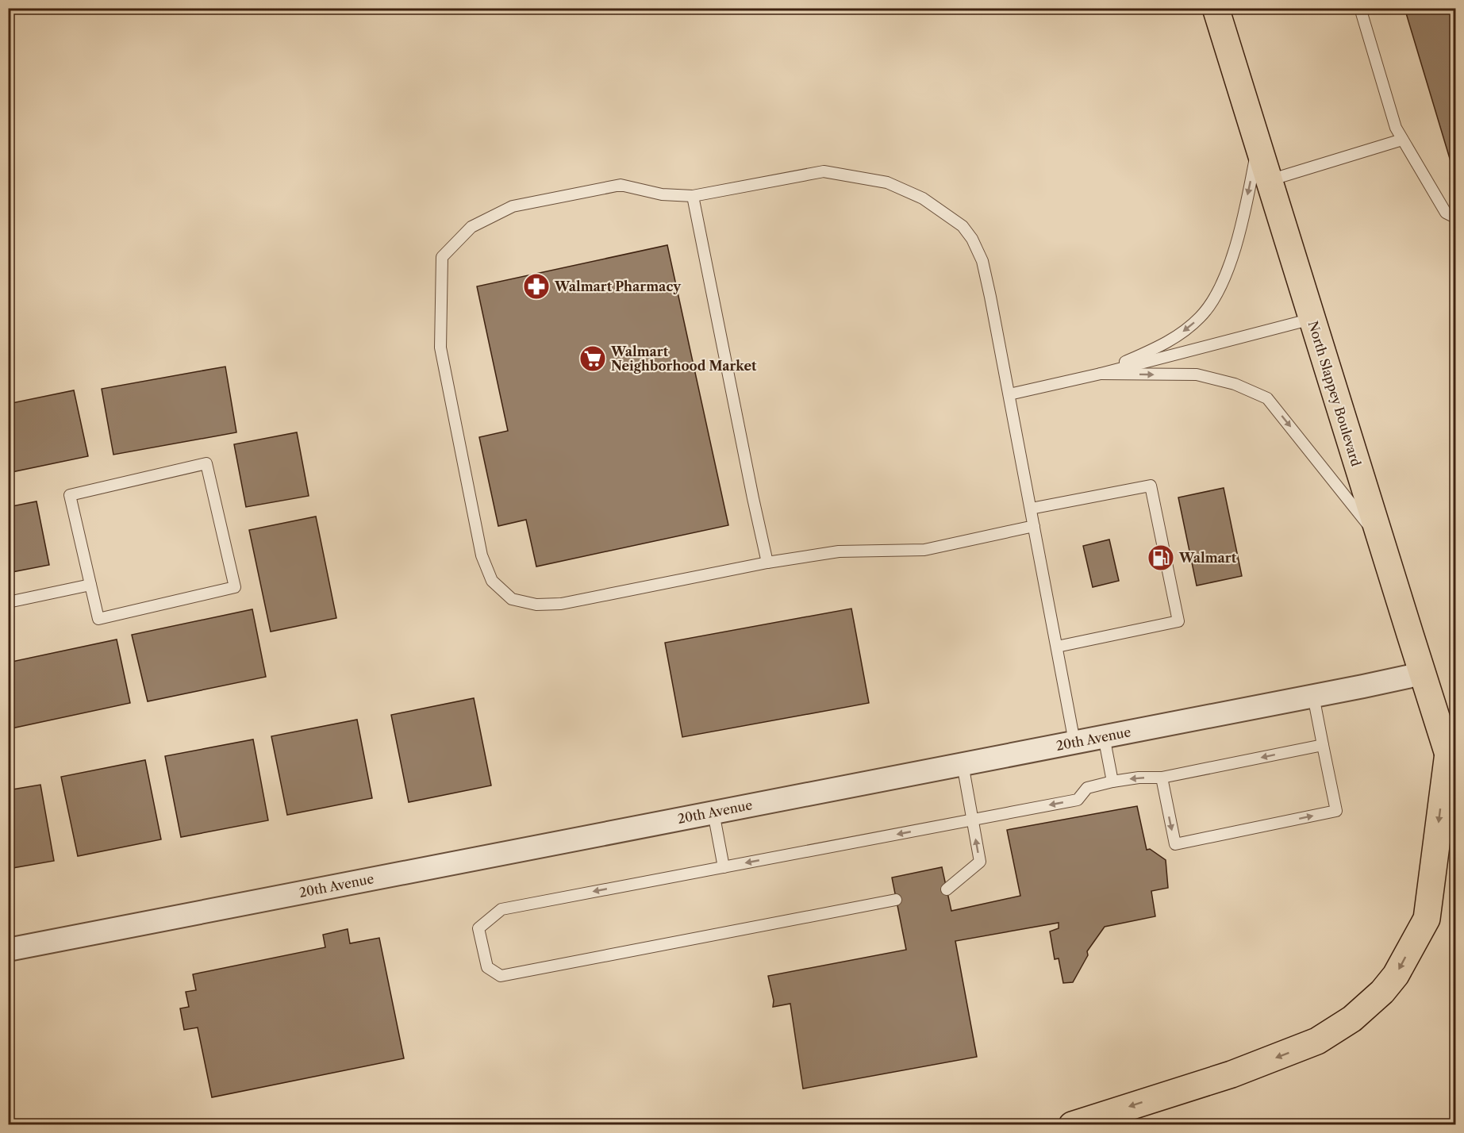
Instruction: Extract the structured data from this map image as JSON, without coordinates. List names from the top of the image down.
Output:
{
  "streets": {
    "main road": ["North Slappey Boulevard"],
    "street": ["20th Avenue"]
  },
  "crossings": [
    ["North Slappey Boulevard", "20th Avenue"]
  ],
  "places": {
    "pharmacy": ["Walmart Pharmacy"],
    "supermarket": ["Walmart Neighborhood Market"],
    "fuel station": ["Walmart"]
  }
}
